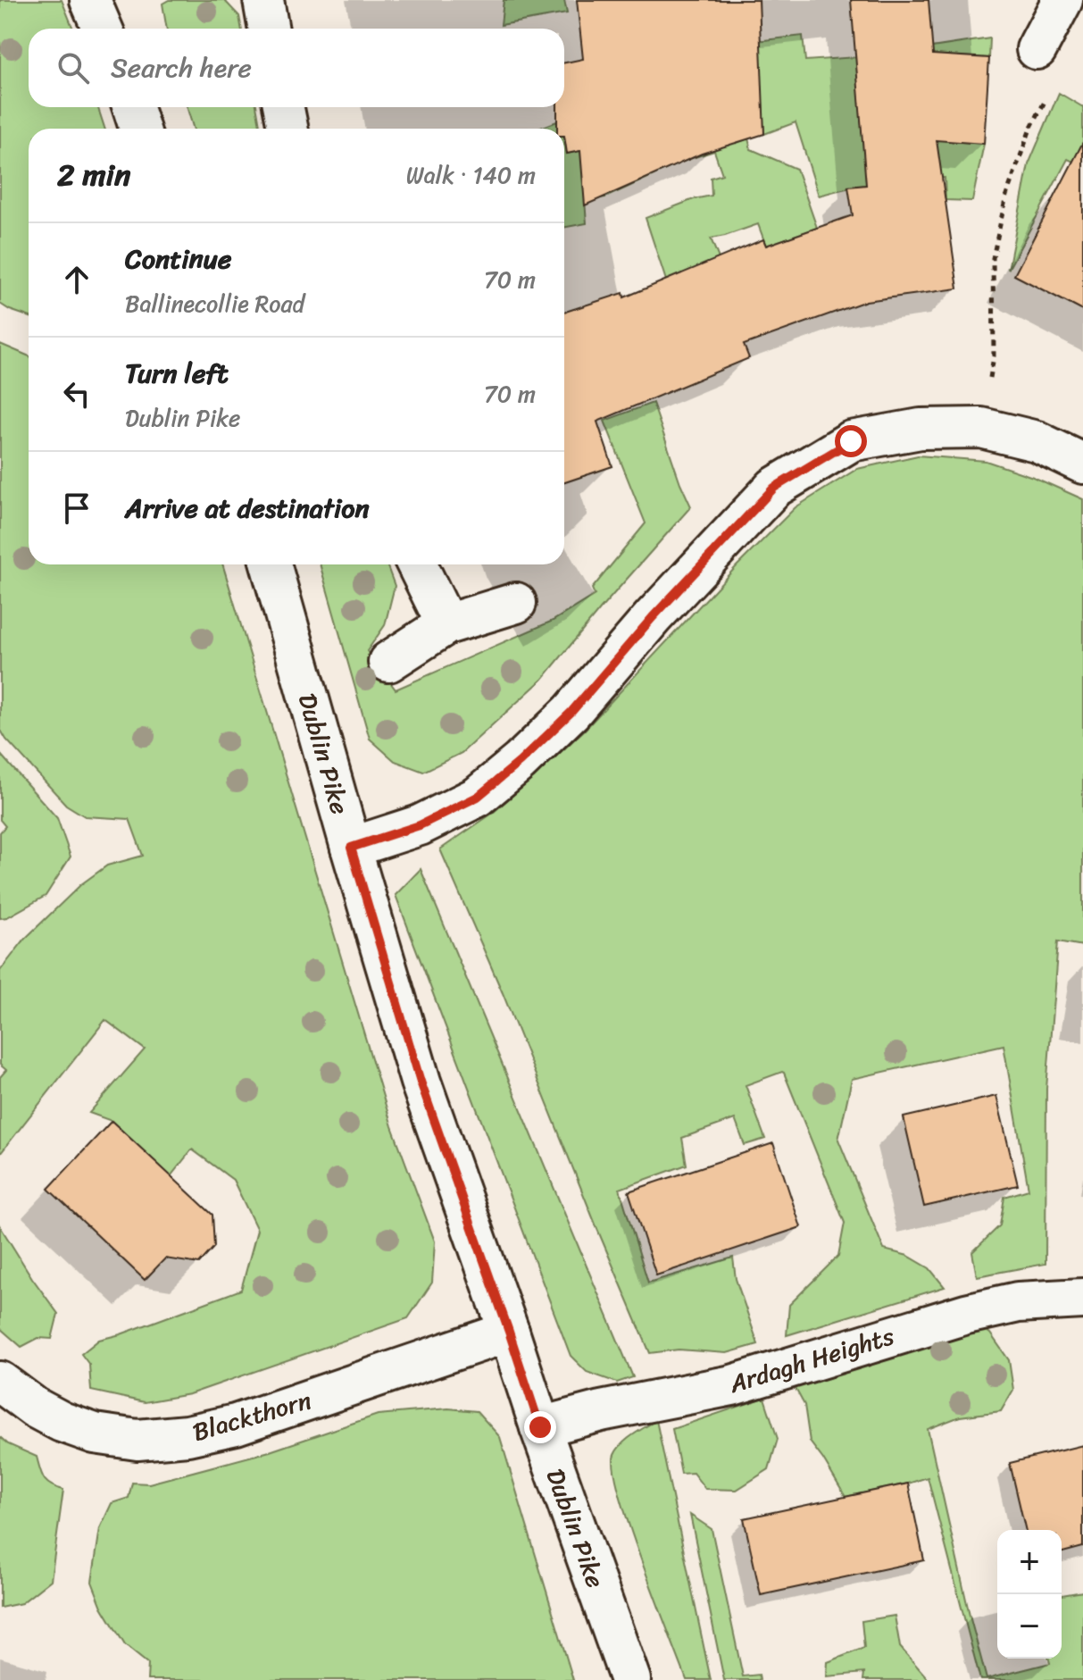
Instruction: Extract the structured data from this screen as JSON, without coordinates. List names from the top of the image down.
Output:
{
  "streets": {
    "street": ["Dublin Pike", "Ardagh Heights", "Blackthorn"]
  },
  "crossings": [
    ["Dublin Pike", "Ardagh Heights"],
    ["Dublin Pike", "Blackthorn"]
  ],
  "page": {
    "search": "Search here",
    "heading": ["2 min", "Walk · 140 m"],
    "list": [
      ["Continue", "Ballinecollie Road", "70 m"],
      ["Turn left", "Dublin Pike", "70 m"],
      "Arrive at destination"
    ],
    "map_buttons": ["+", "−"]
  }
}
